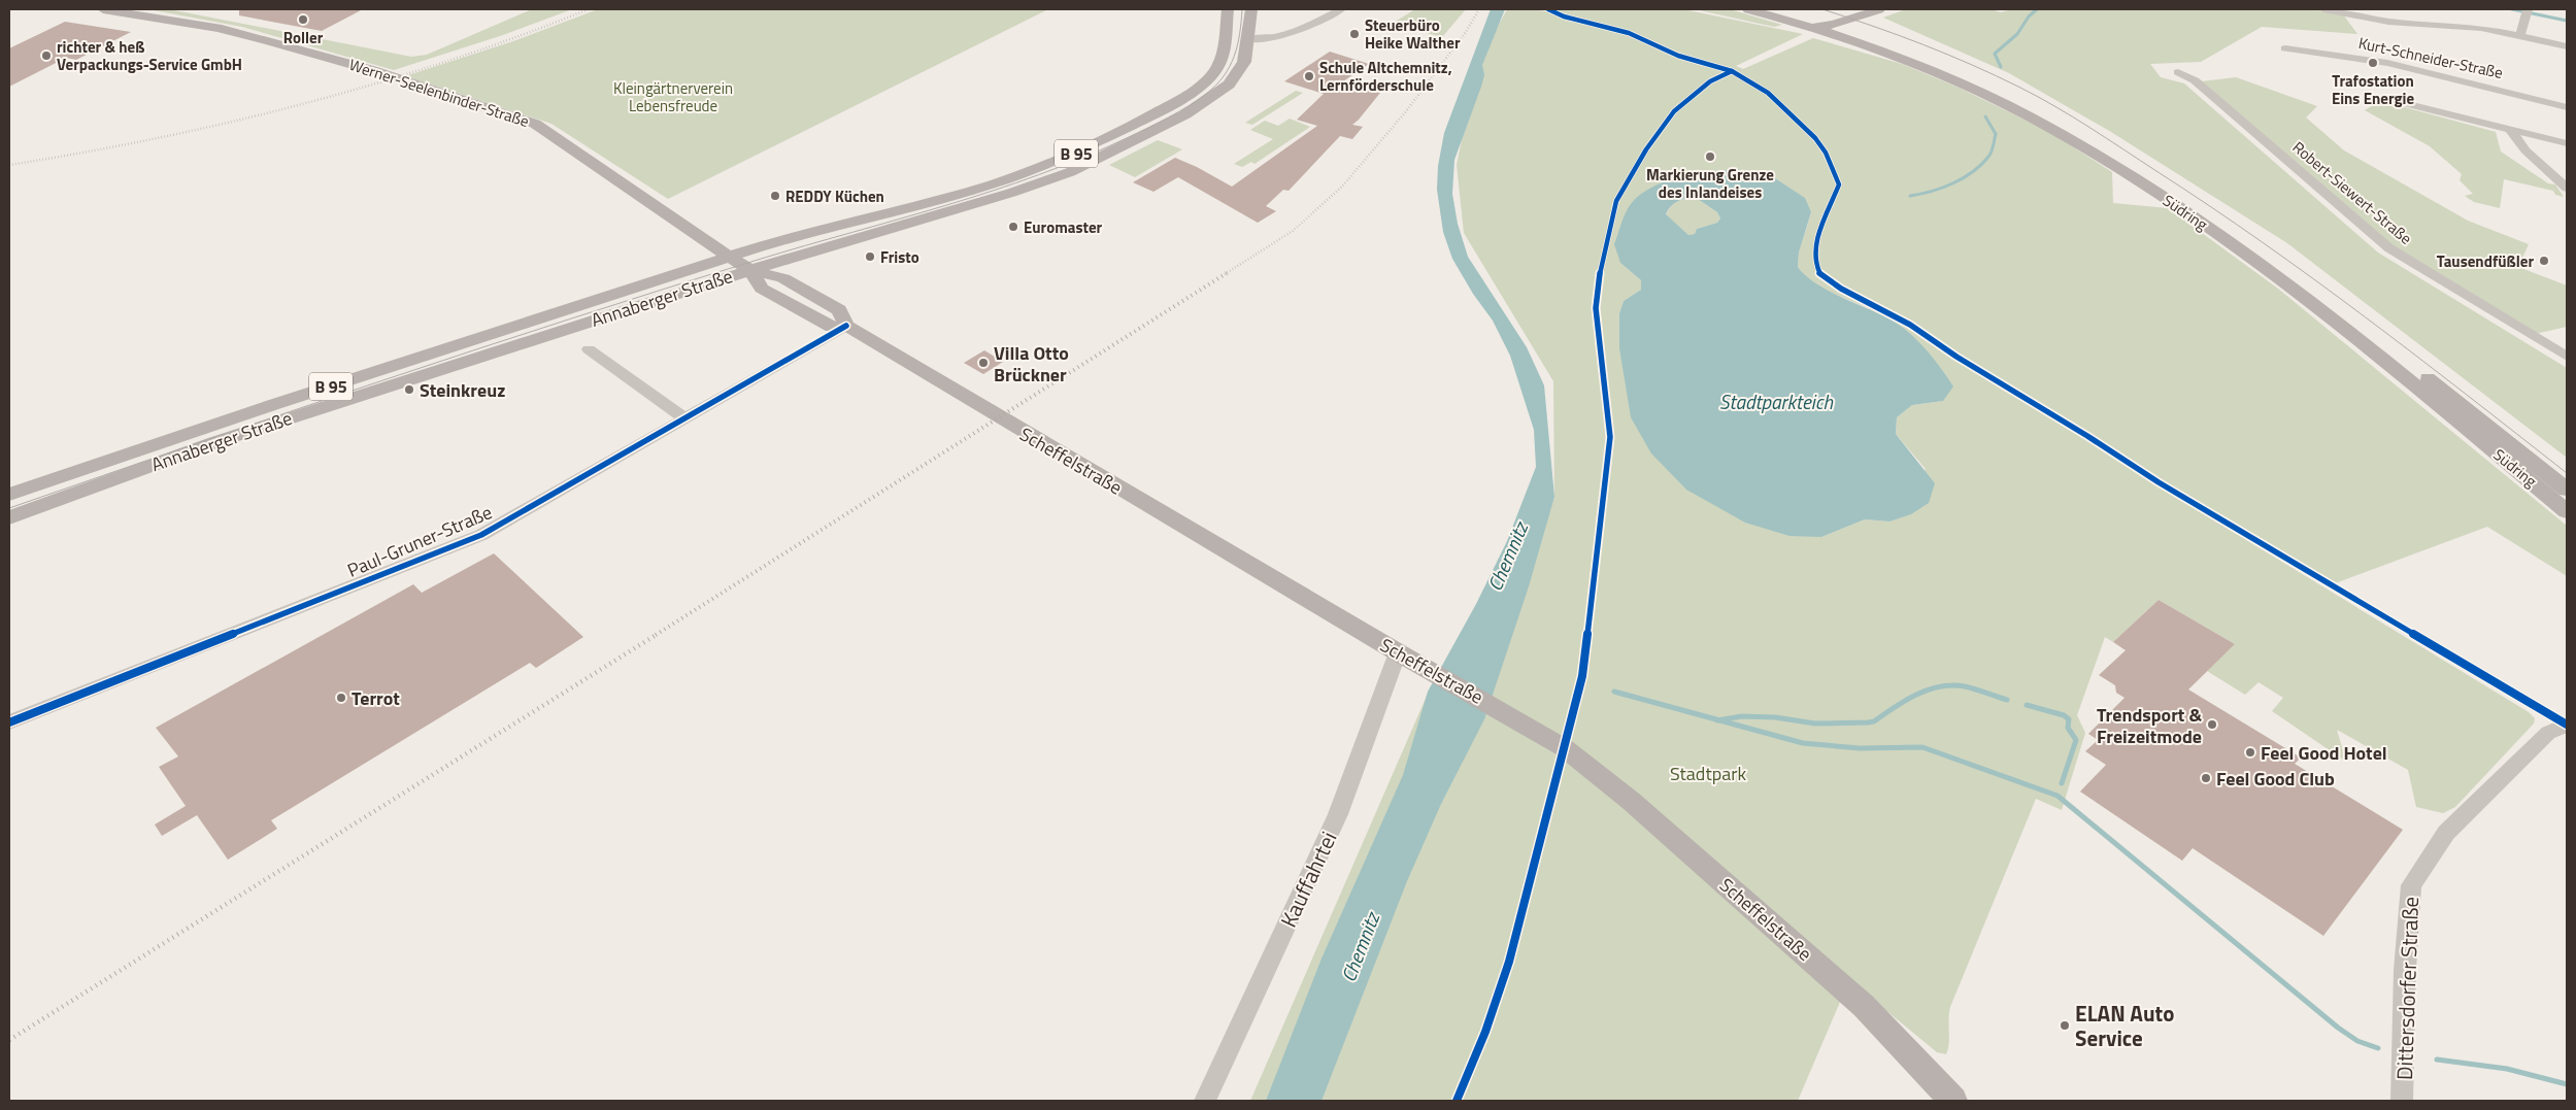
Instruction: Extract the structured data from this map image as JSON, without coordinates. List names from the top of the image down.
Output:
{
  "streets": {
    "main road": [
      "Werner-Seelenbinder-Straße",
      "B 95",
      "Südring",
      "Annaberger Straße",
      "Scheffelstraße"
    ],
    "street": [
      "Kurt-Schneider-Straße",
      "Robert-Siewert-Straße",
      "Paul-Gruner-Straße",
      "Kauffahrtei",
      "Dittersdorfer Straße"
    ]
  },
  "crossings": [
    ["Werner-Seelenbinder-Straße", "Annaberger Straße"],
    ["Werner-Seelenbinder-Straße", "Scheffelstraße"],
    ["Annaberger Straße", "Scheffelstraße"],
    ["Scheffelstraße", "Paul-Gruner-Straße"],
    ["Scheffelstraße", "Kauffahrtei"]
  ],
  "water": ["Stadtparkteich", "Chemnitz"],
  "parks": ["Kleingärtnerverein Lebensfreude", "Stadtpark"],
  "places": [
    "Roller",
    "Steuerbüro Heike Walther",
    "richter & heß Verpackungs-Service GmbH",
    "Trafostation Eins Energie",
    "Schule Altchemnitz, Lernförderschule",
    "Markierung Grenze des Inlandeises",
    "REDDY Küchen",
    "Euromaster",
    "Fristo",
    "Tausendfüßler",
    "Villa Otto Brückner",
    "Steinkreuz",
    "Terrot",
    "Trendsport & Freizeitmode",
    "Feel Good Hotel",
    "Feel Good Club",
    "ELAN Auto Service"
  ]
}
